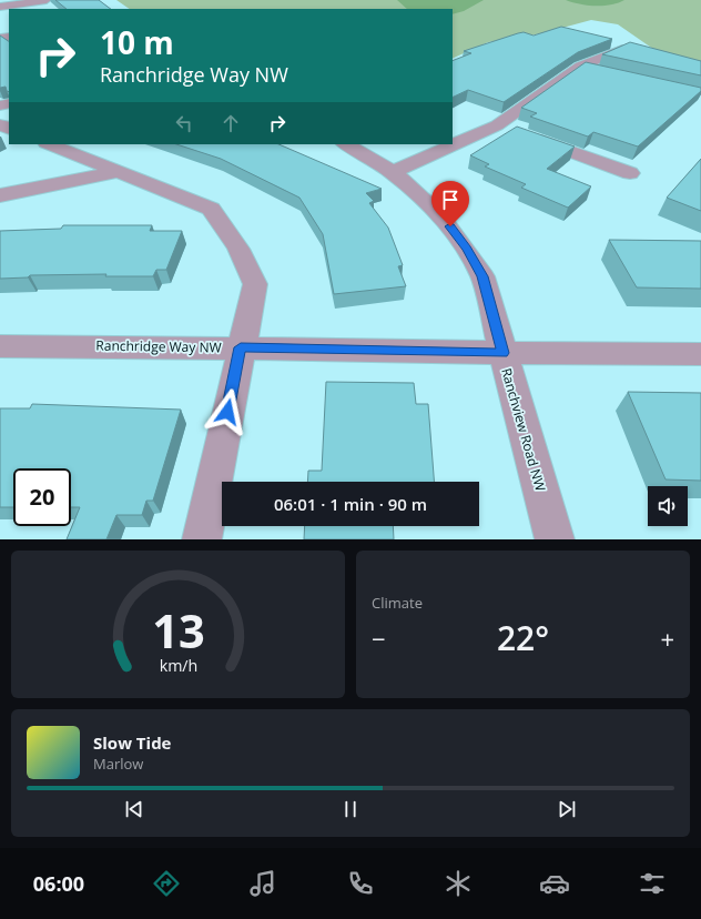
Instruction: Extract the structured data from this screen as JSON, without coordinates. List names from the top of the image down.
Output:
{
  "streets": {
    "street": ["Ranchridge Way NW", "Ranchview Road NW"]
  },
  "crossings": [
    ["Ranchridge Way NW", "Ranchview Road NW"]
  ],
  "page": {
    "turn": ["10 m", "Ranchridge Way NW"],
    "limit": "20",
    "trip": "06:01 · 1 min · 90 m",
    "tile": "Climate",
    "heat": ["−", "22°", "+"],
    "song": ["Slow Tide", "Marlow"],
    "tabs": "06:00",
    "gauge": ["13", "km/h"]
  }
}
